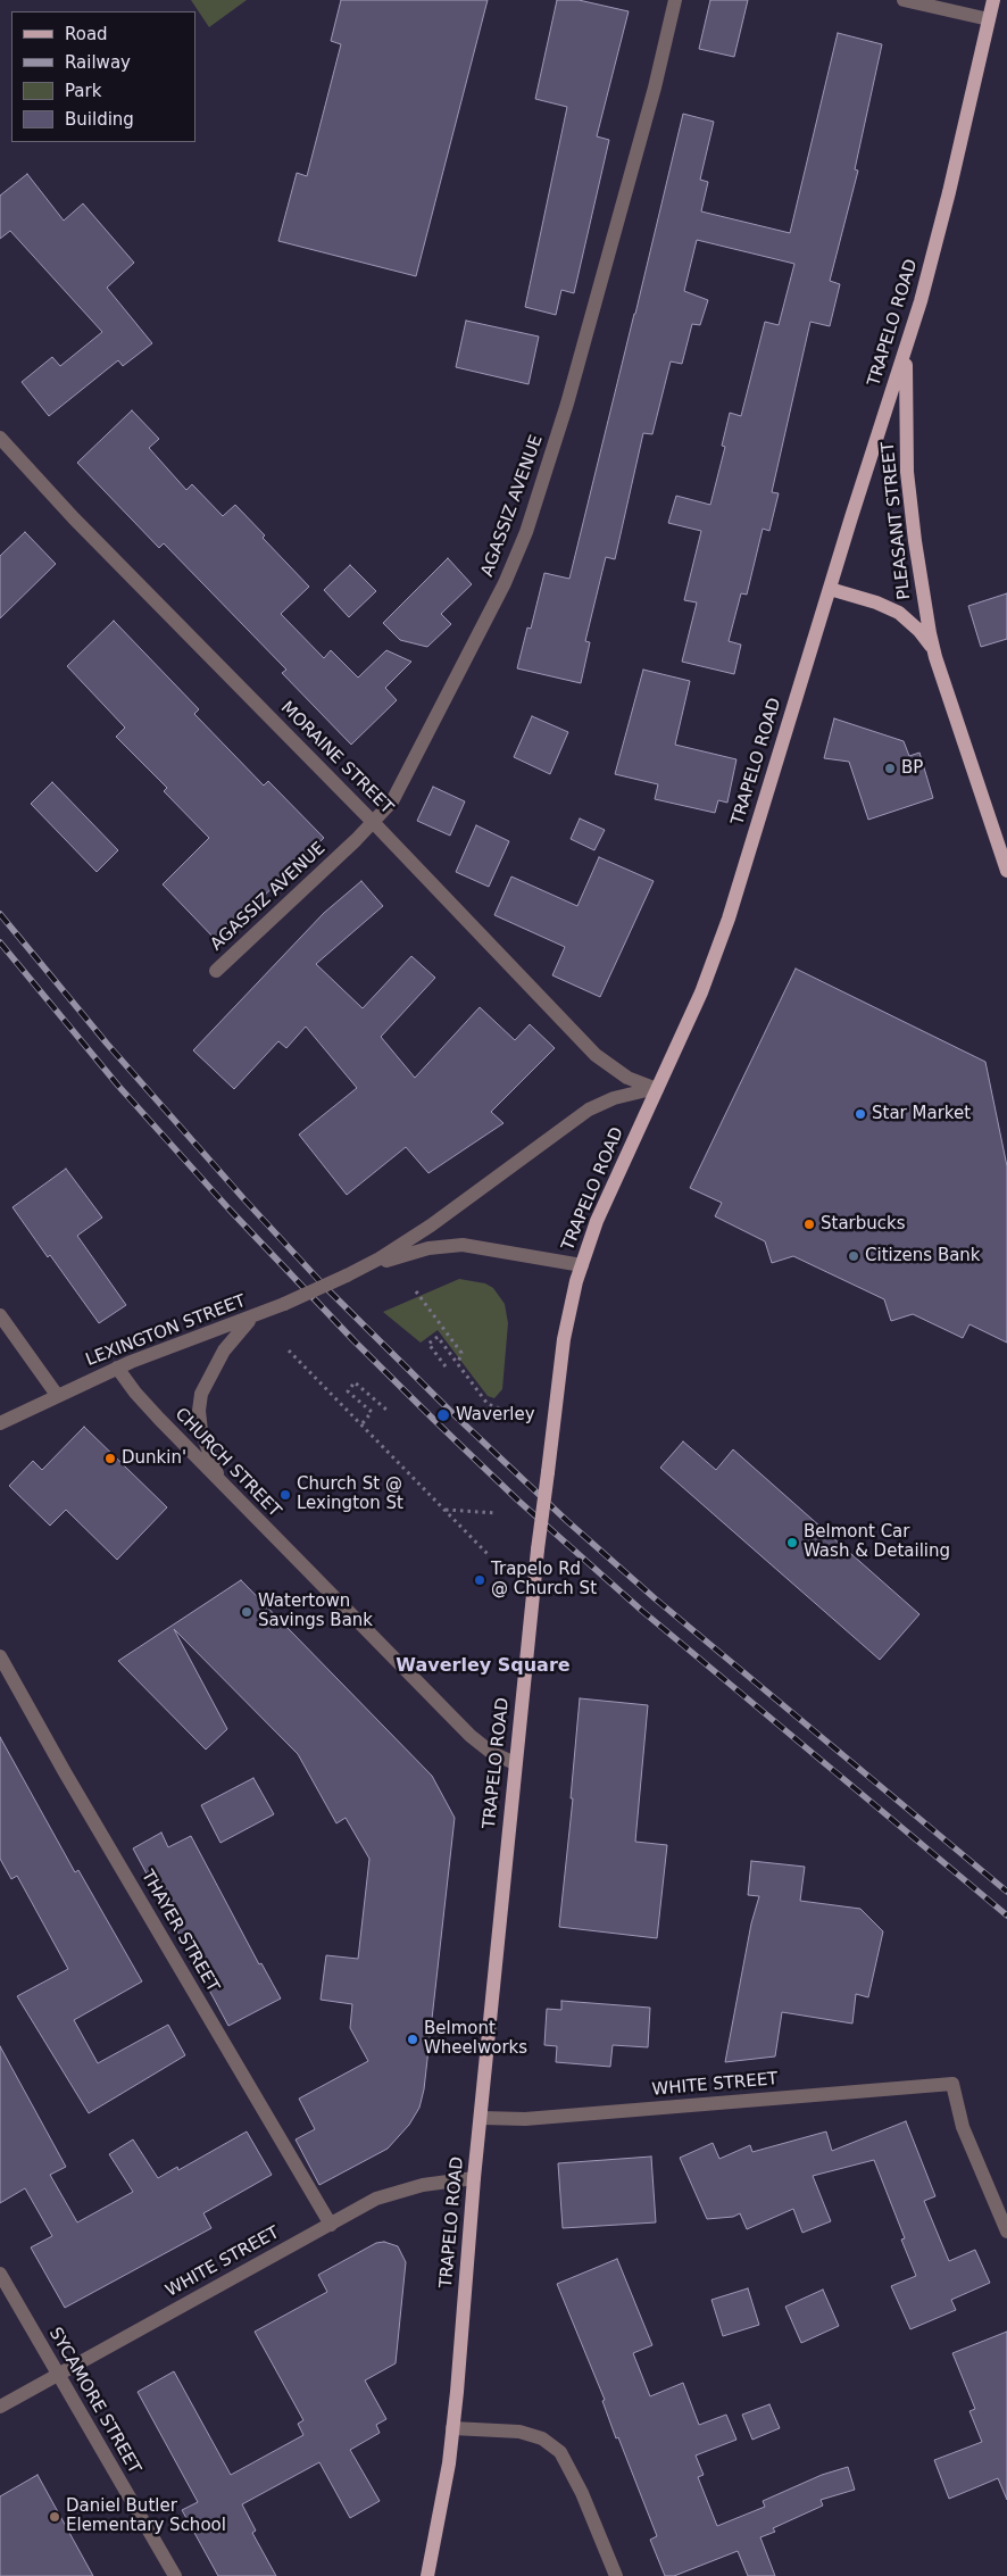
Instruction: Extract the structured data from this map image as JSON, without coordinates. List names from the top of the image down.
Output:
{
  "streets": {
    "main road": ["TRAPELO ROAD", "PLEASANT STREET"],
    "street": [
      "AGASSIZ AVENUE",
      "MORAINE STREET",
      "LEXINGTON STREET",
      "CHURCH STREET",
      "THAYER STREET",
      "WHITE STREET",
      "SYCAMORE STREET"
    ]
  },
  "crossings": [
    ["TRAPELO ROAD", "PLEASANT STREET"],
    ["TRAPELO ROAD", "MORAINE STREET"],
    ["TRAPELO ROAD", "LEXINGTON STREET"],
    ["TRAPELO ROAD", "CHURCH STREET"],
    ["TRAPELO ROAD", "WHITE STREET"],
    ["AGASSIZ AVENUE", "MORAINE STREET"],
    ["MORAINE STREET", "LEXINGTON STREET"],
    ["LEXINGTON STREET", "CHURCH STREET"],
    ["THAYER STREET", "WHITE STREET"],
    ["WHITE STREET", "SYCAMORE STREET"]
  ],
  "districts": ["Waverley Square"],
  "places": [
    "BP",
    "Star Market",
    "Starbucks",
    "Citizens Bank",
    "Waverley",
    "Dunkin'",
    "Church St @ Lexington St",
    "Belmont Car Wash & Detailing",
    "Trapelo Rd @ Church St",
    "Watertown Savings Bank",
    "Belmont Wheelworks",
    "Daniel Butler Elementary School"
  ],
  "legend": [
    "Road",
    "Railway",
    "Park",
    "Building"
  ]
}
